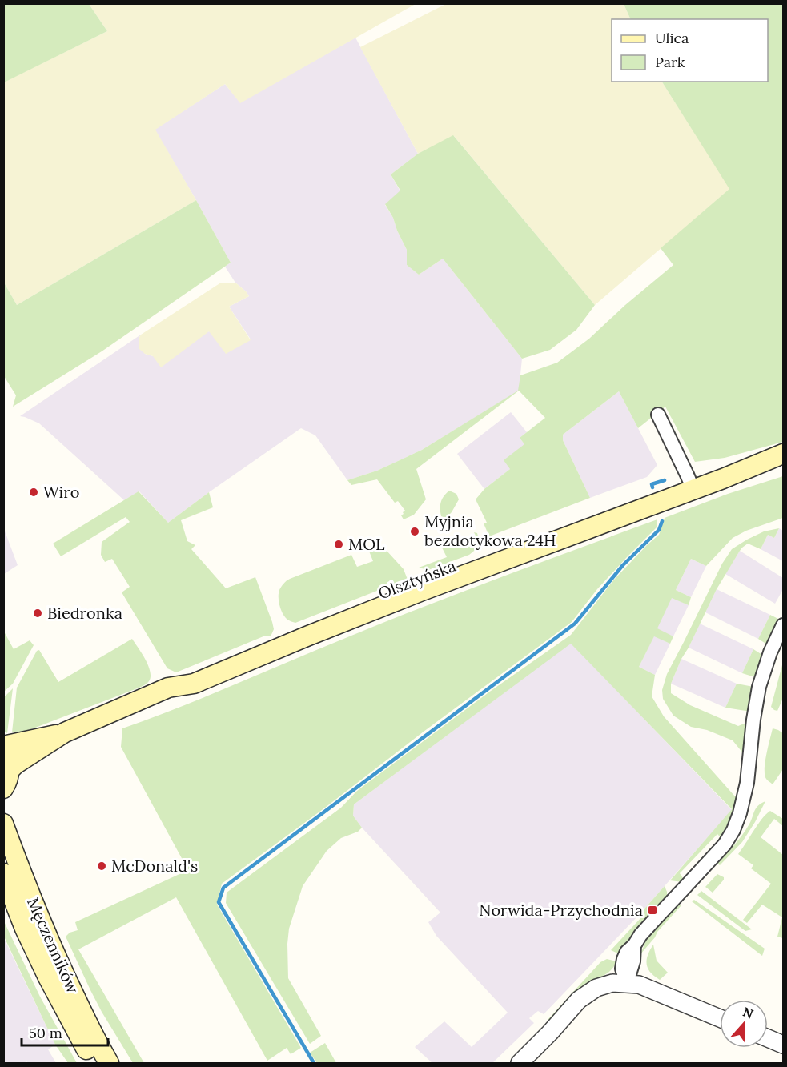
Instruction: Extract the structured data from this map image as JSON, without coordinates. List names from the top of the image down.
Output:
{
  "streets": {
    "main road": ["Olsztyńska", "Męczenników"]
  },
  "places": {
    "other": [
      "Wiro",
      "Myjnia bezdotykowa 24H",
      "MOL",
      "Biedronka",
      "McDonald's"
    ],
    "transit": ["Norwida-Przychodnia"]
  },
  "legend": ["Ulica", "Park"],
  "scale_bar": "50 m",
  "north": "top"
}
